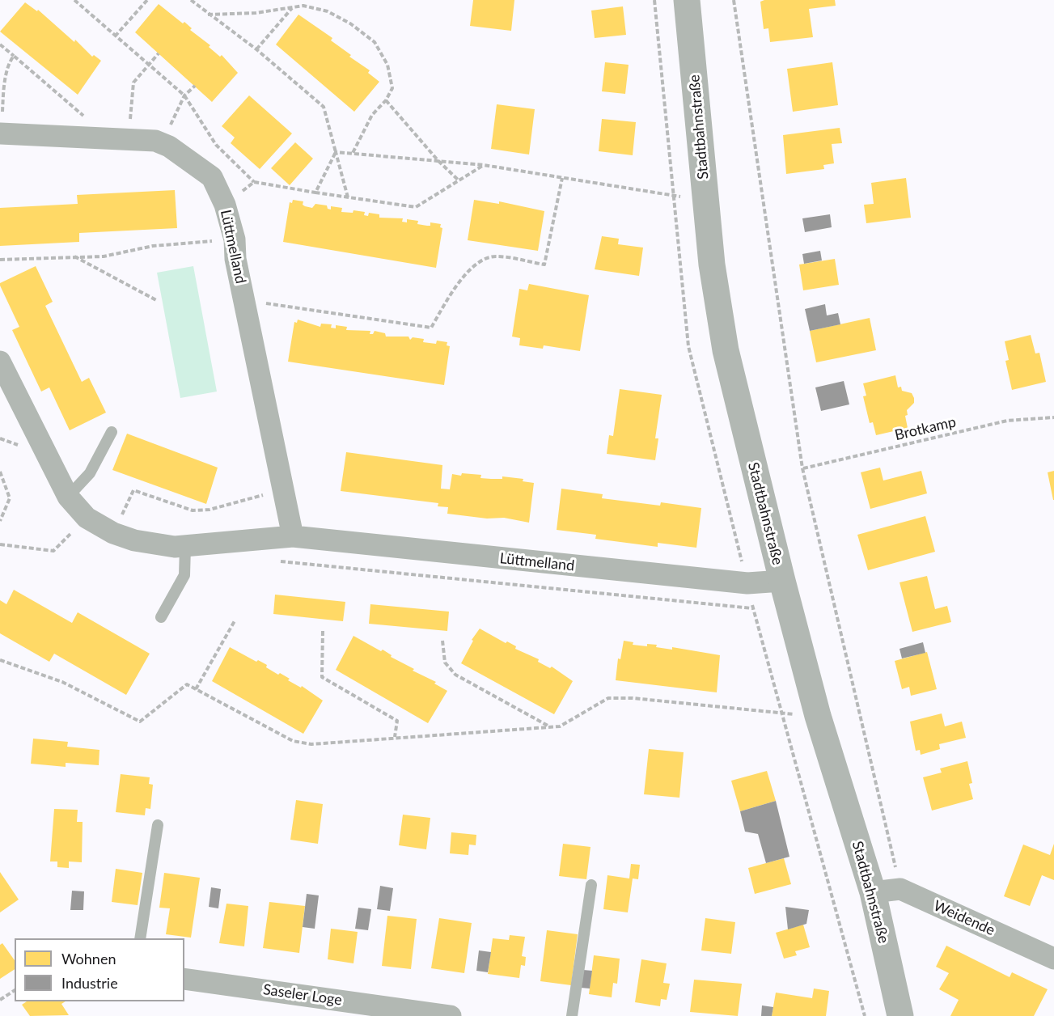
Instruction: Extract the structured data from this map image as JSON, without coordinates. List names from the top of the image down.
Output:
{
  "streets": {
    "street": [
      "Stadtbahnstraße",
      "Lüttmelland",
      "Weidende",
      "Saseler Loge"
    ],
    "path": ["Brotkamp"]
  },
  "crossings": [
    ["Stadtbahnstraße", "Lüttmelland"]
  ],
  "legend": ["Wohnen", "Industrie"]
}
